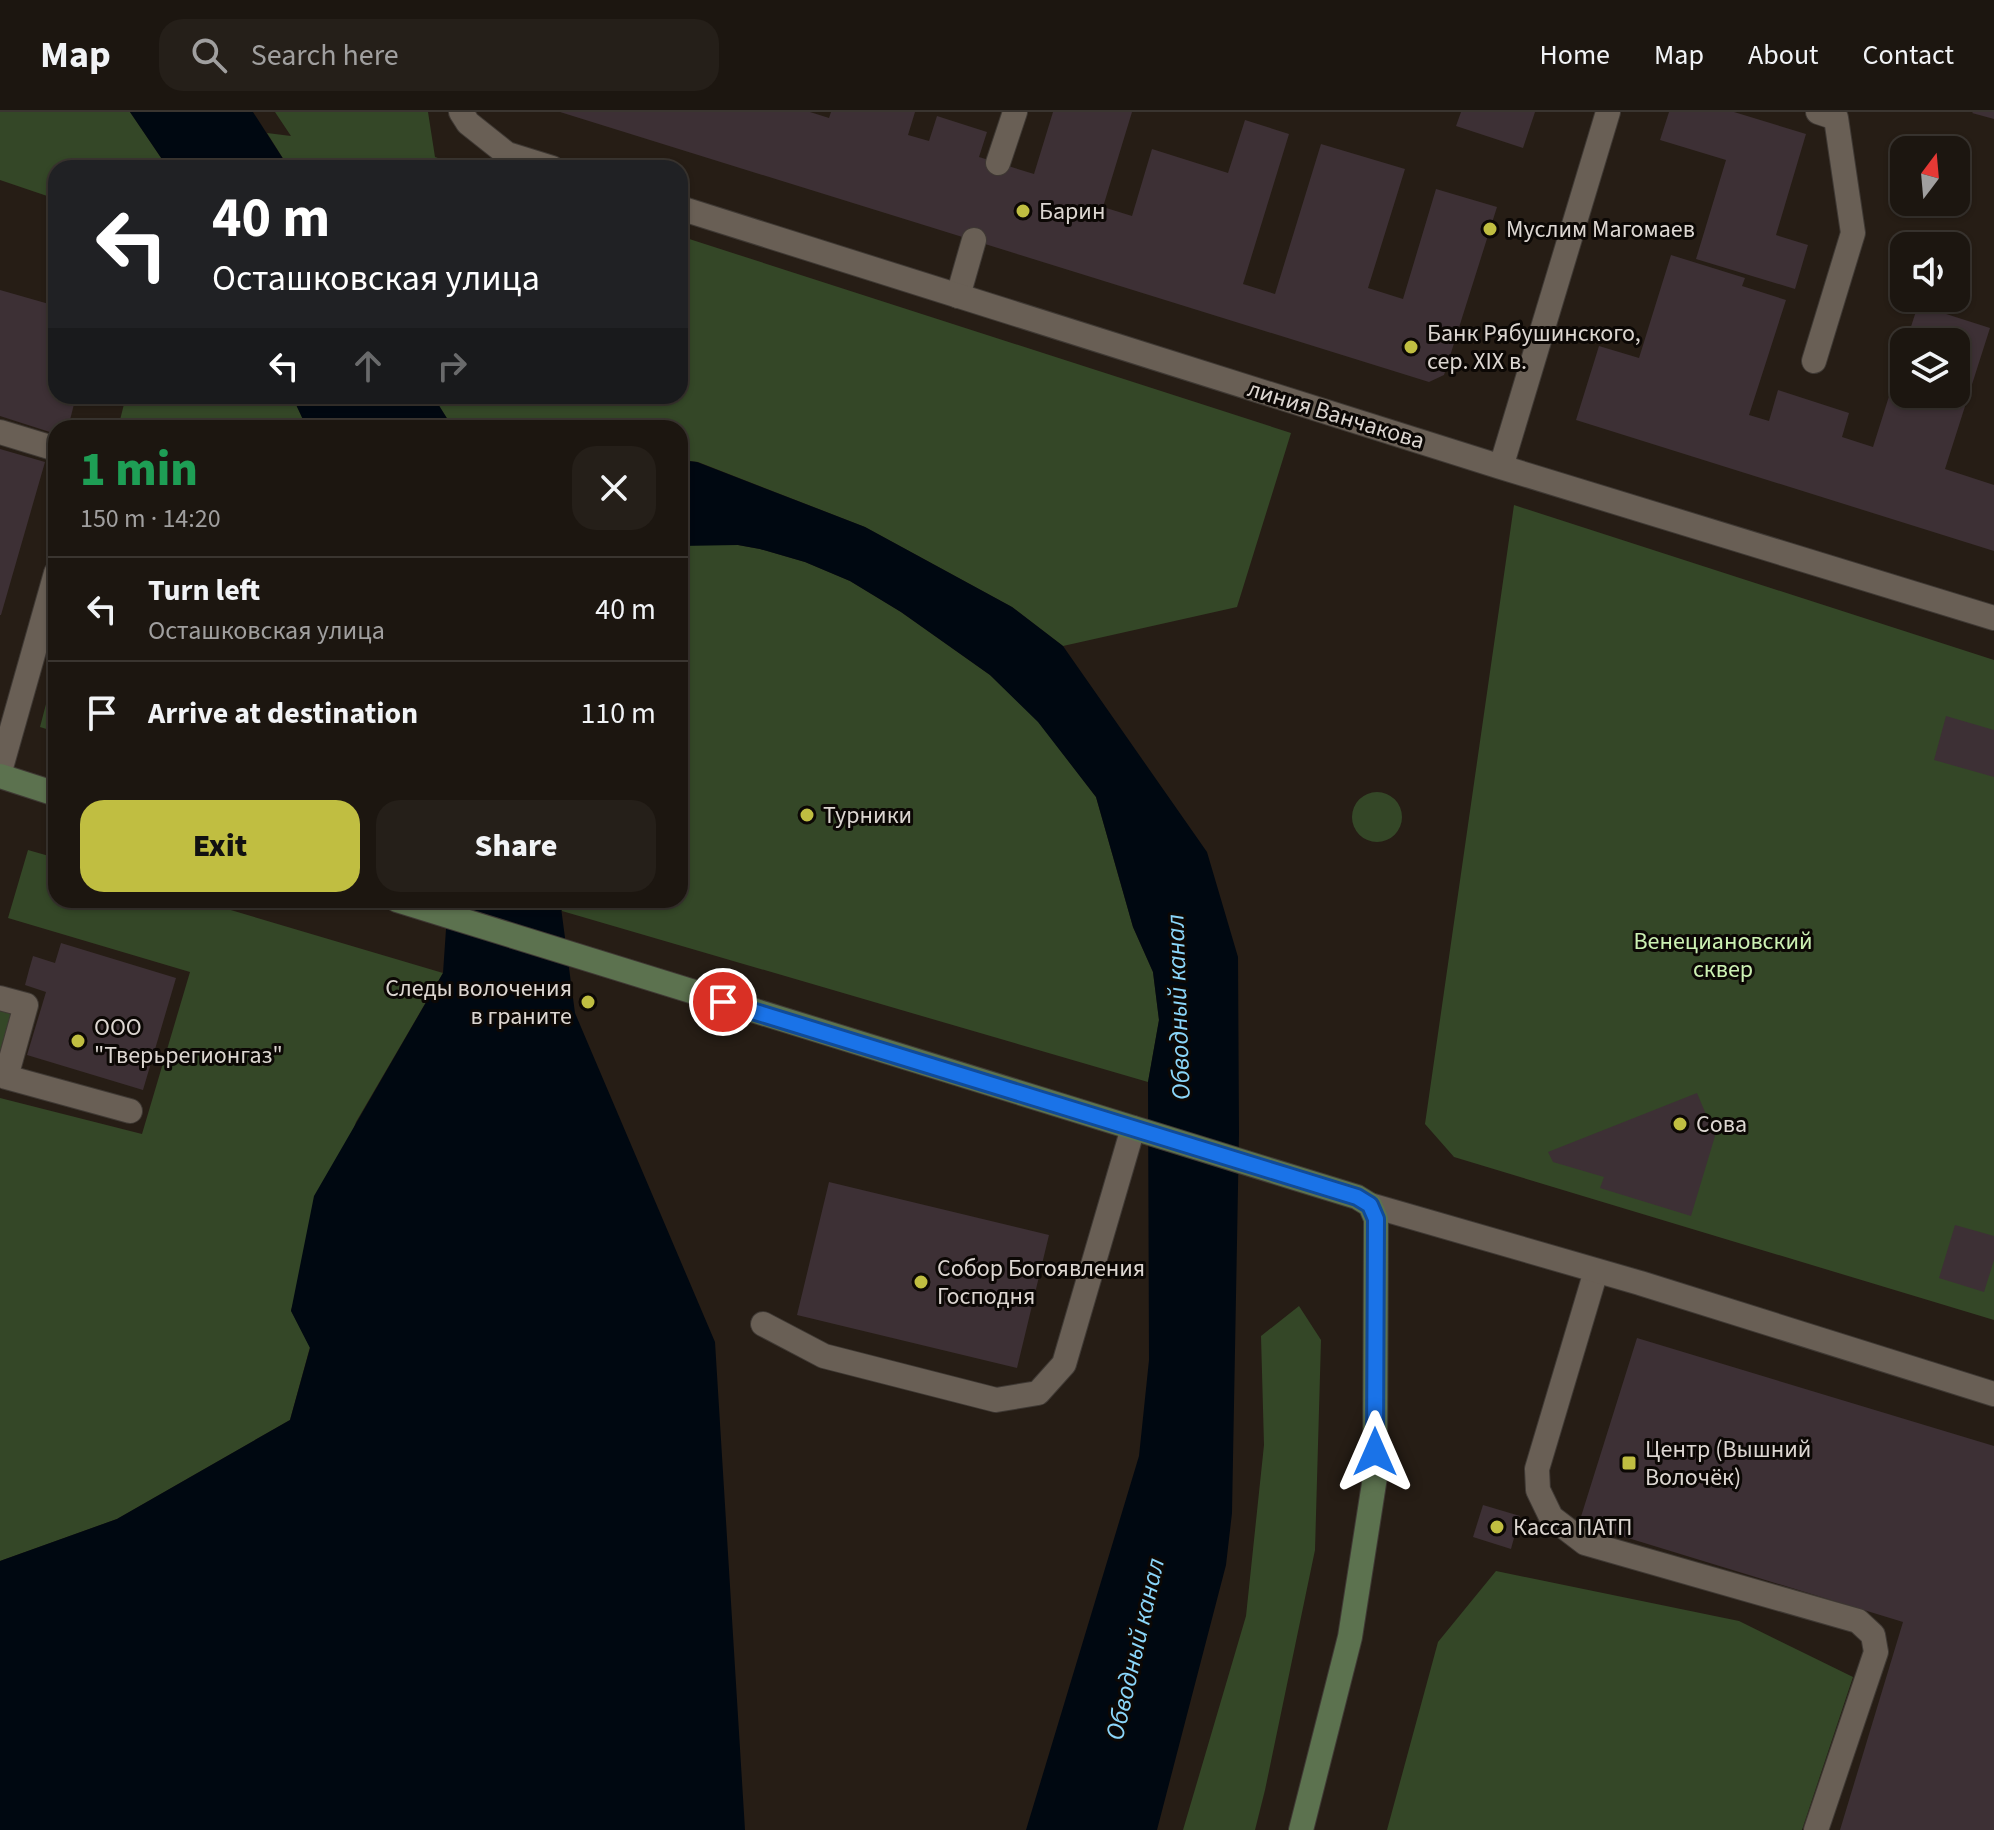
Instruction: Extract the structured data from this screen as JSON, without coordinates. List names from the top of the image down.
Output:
{
  "streets": {
    "street": ["линия Ванчакова"]
  },
  "water": ["Обводный канал"],
  "parks": ["Венециановский сквер"],
  "places": {
    "other": [
      "Барин",
      "Муслим Магомаев",
      "Банк Рябушинского, сер. XIX в.",
      "Турники",
      "Следы волочения в граните",
      "ООО \"Тверьрегионгаз\"",
      "Сова",
      "Собор Богоявления Господня",
      "Касса ПАТП"
    ],
    "transit": ["Центр (Вышний Волочёк)"]
  },
  "north": "top",
  "page": {
    "header": "Map",
    "search": "Search here",
    "nav": [
      "Home",
      "Map",
      "About",
      "Contact"
    ],
    "turn": ["40 m", "Осташковская улица"],
    "heading": ["1 min", "150 m · 14:20"],
    "list": [
      {
        "name": "Turn left",
        "note": "Осташковская улица",
        "value": "40 m"
      },
      {
        "name": "Arrive at destination",
        "value": "110 m"
      }
    ],
    "buttons": ["Exit", "Share"]
  }
}
